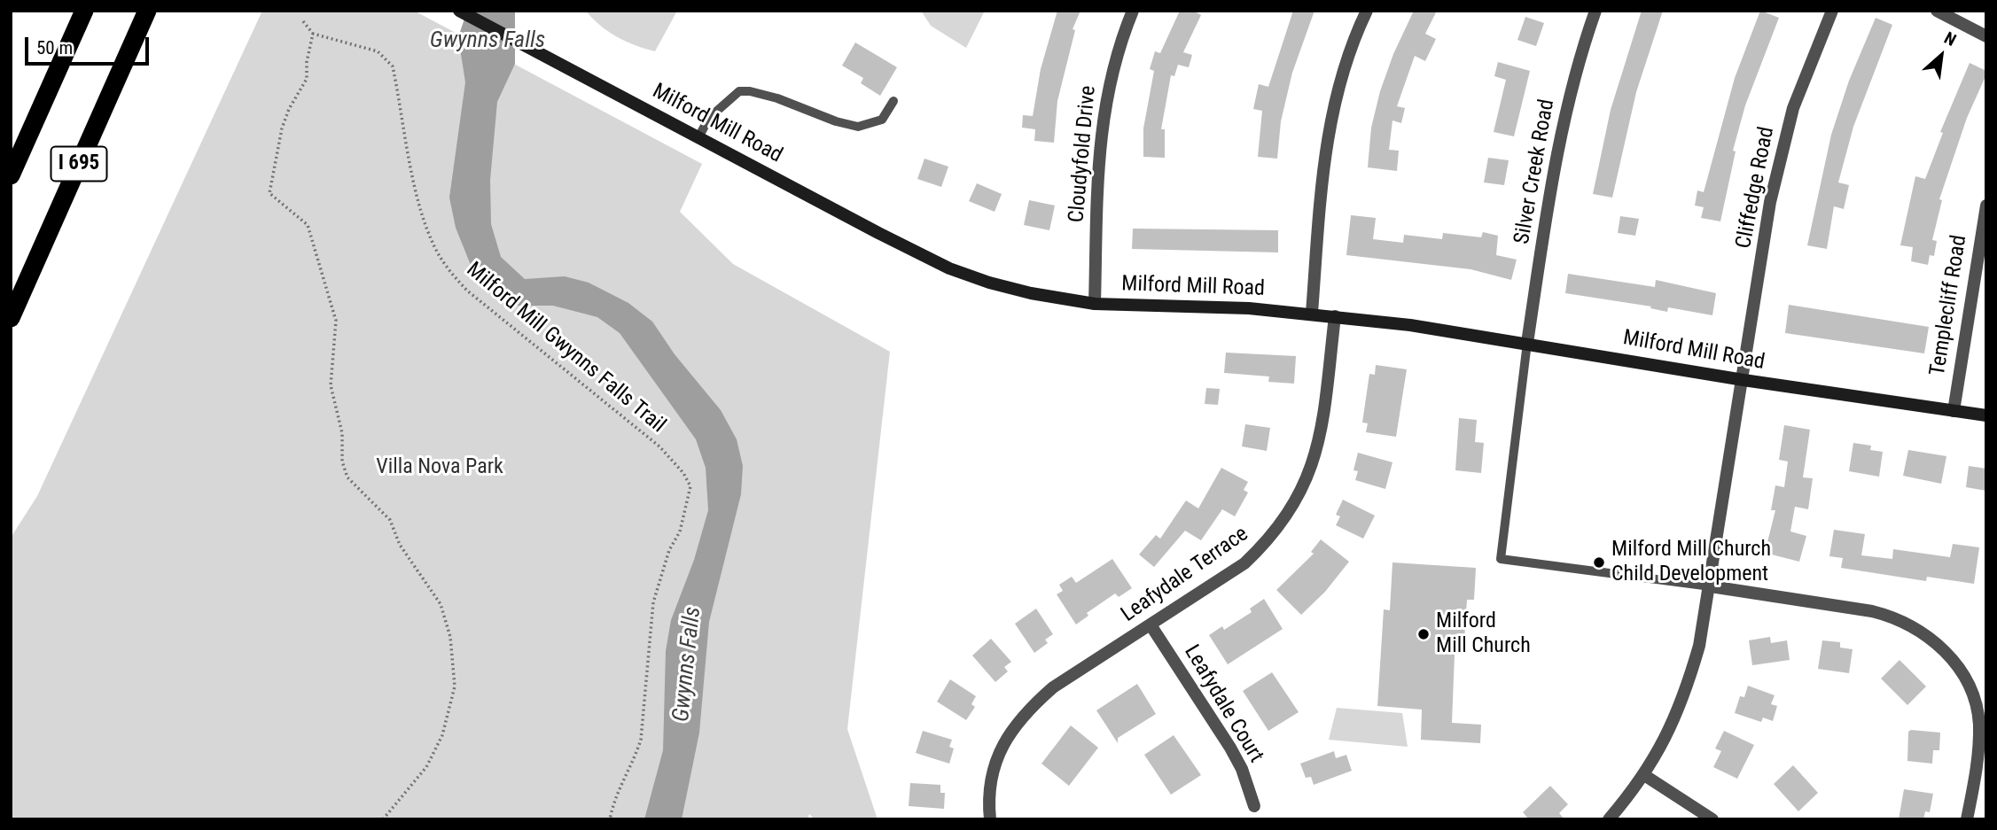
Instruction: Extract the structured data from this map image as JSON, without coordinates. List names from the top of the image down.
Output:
{
  "streets": {
    "highway": ["I 695"],
    "main road": ["Milford Mill Road"],
    "street": [
      "Cloudyfold Drive",
      "Silver Creek Road",
      "Cliffedge Road",
      "Templecliff Road",
      "Leafydale Terrace",
      "Leafydale Court"
    ],
    "path": ["Milford Mill Gwynns Falls Trail"]
  },
  "crossings": [
    ["Milford Mill Road", "Cloudyfold Drive"],
    ["Milford Mill Road", "Silver Creek Road"],
    ["Milford Mill Road", "Cliffedge Road"],
    ["Milford Mill Road", "Templecliff Road"],
    ["Milford Mill Road", "Leafydale Terrace"],
    ["Leafydale Terrace", "Leafydale Court"]
  ],
  "water": ["Gwynns Falls"],
  "parks": ["Villa Nova Park"],
  "places": ["Milford Mill Church Child Development", "Milford Mill Church"],
  "scale_bar": "50 m",
  "north": "top right"
}
